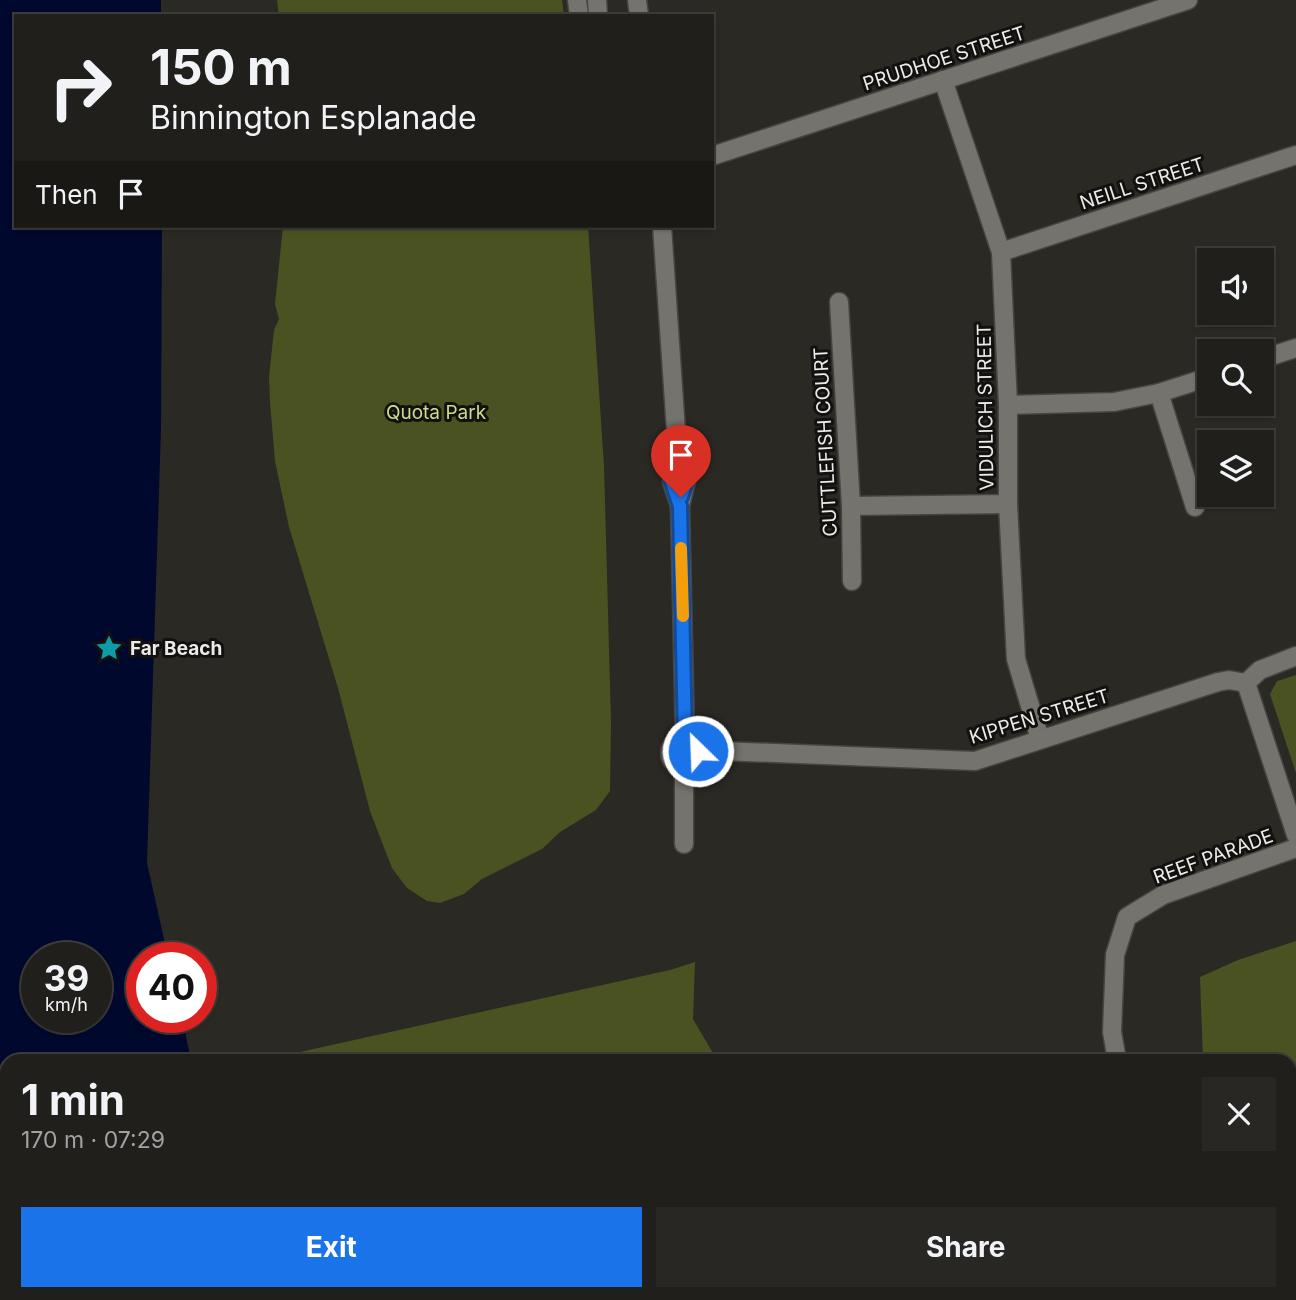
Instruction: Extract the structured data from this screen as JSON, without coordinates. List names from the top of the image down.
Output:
{
  "streets": {
    "street": [
      "PRUDHOE STREET",
      "NEILL STREET",
      "VIDULICH STREET",
      "CUTTLEFISH COURT",
      "KIPPEN STREET",
      "REEF PARADE"
    ]
  },
  "crossings": [
    ["PRUDHOE STREET", "VIDULICH STREET"],
    ["NEILL STREET", "VIDULICH STREET"],
    ["VIDULICH STREET", "KIPPEN STREET"],
    ["KIPPEN STREET", "REEF PARADE"]
  ],
  "parks": ["Quota Park"],
  "places": {
    "place": ["Far Beach"]
  },
  "page": {
    "turn": ["150 m", "Binnington Esplanade"],
    "then": "Then",
    "speed": "39 km/h",
    "limit": "40",
    "heading": ["1 min", "170 m · 07:29"],
    "buttons": ["Exit", "Share"]
  }
}
